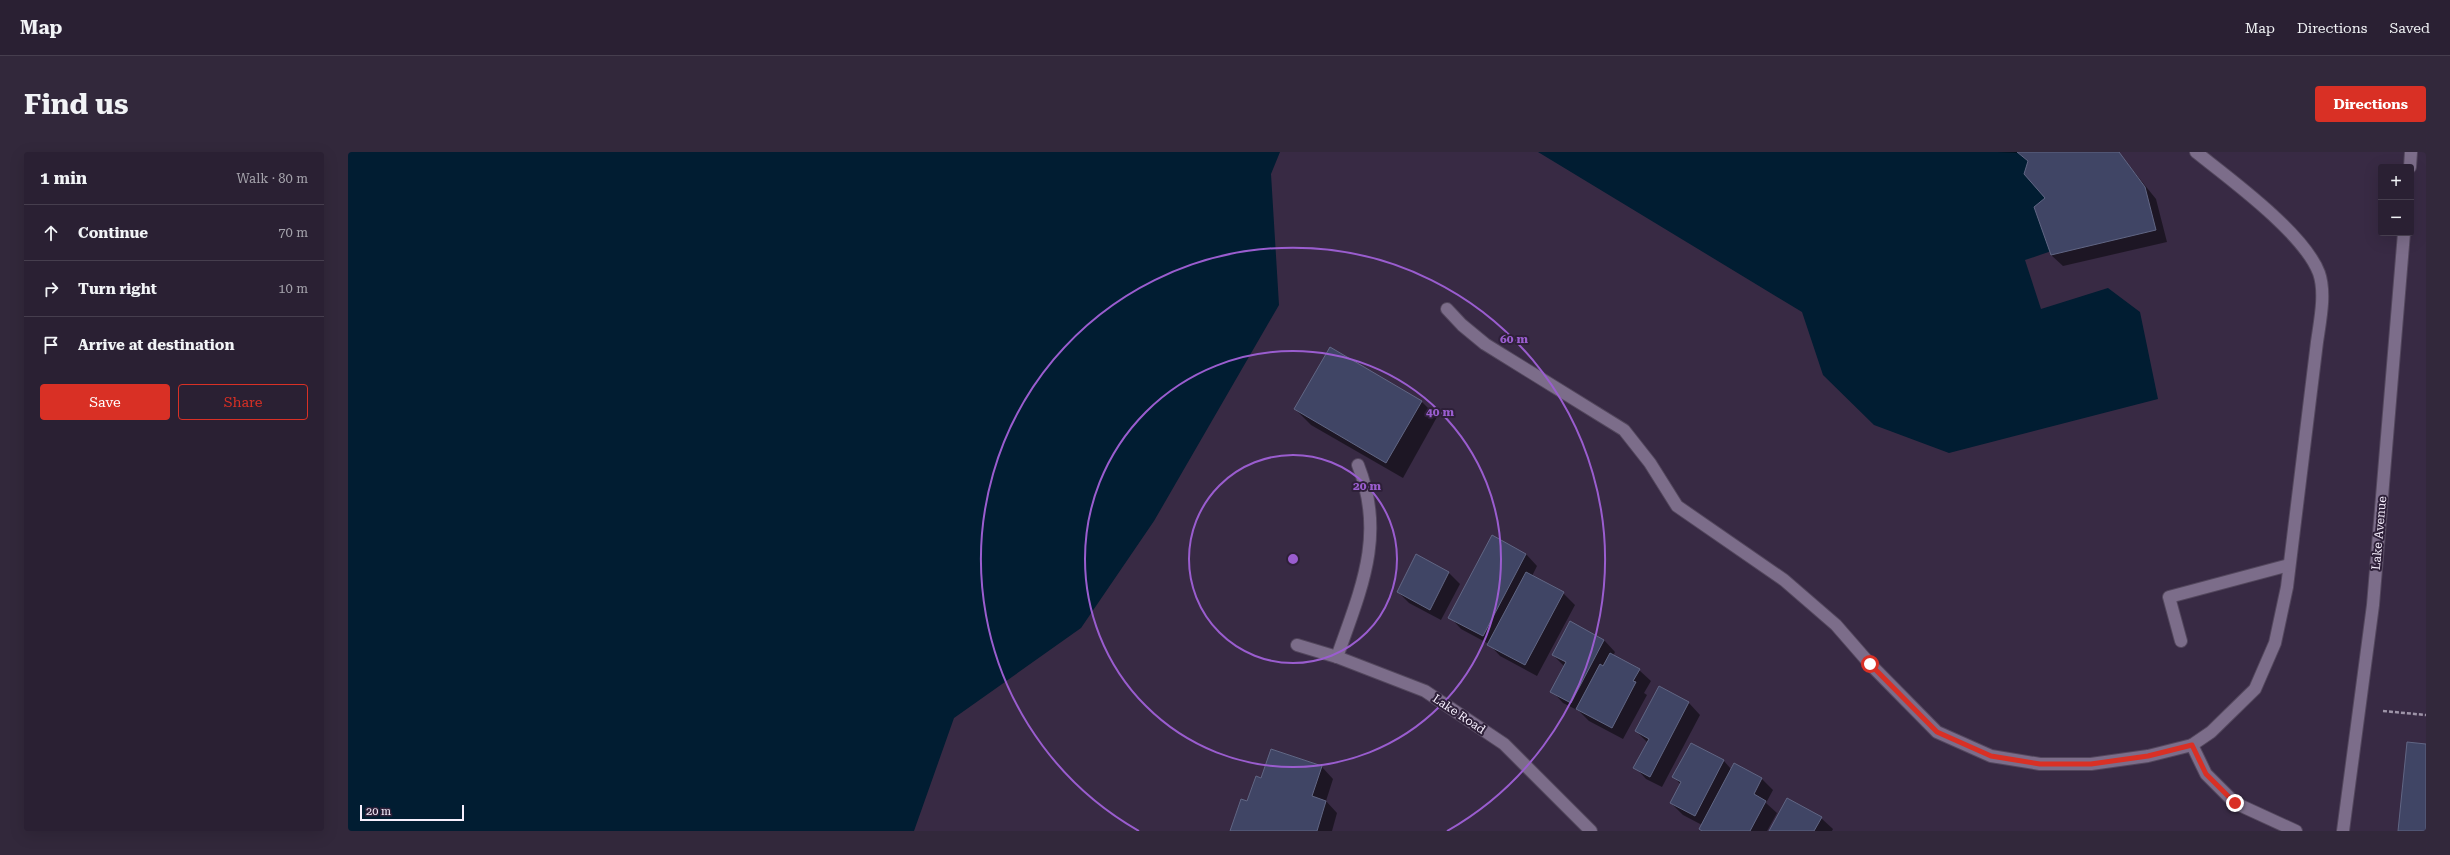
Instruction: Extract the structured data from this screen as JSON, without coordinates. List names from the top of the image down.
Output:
{
  "streets": {
    "street": ["Lake Avenue", "Lake Road"]
  },
  "scale_bar": "20 m",
  "page": {
    "header": "Map",
    "nav": ["Map", "Directions", "Saved"],
    "buttons": [
      "Directions",
      ["Save", "Share"]
    ],
    "title": "Find us",
    "heading": ["1 min", "Walk · 80 m"],
    "map_buttons": ["+", "−"],
    "list": [
      ["Continue", "70 m"],
      ["Turn right", "10 m"],
      "Arrive at destination"
    ],
    "scale": "20 m"
  },
  "rings": ["60 m", "40 m", "20 m"]
}
